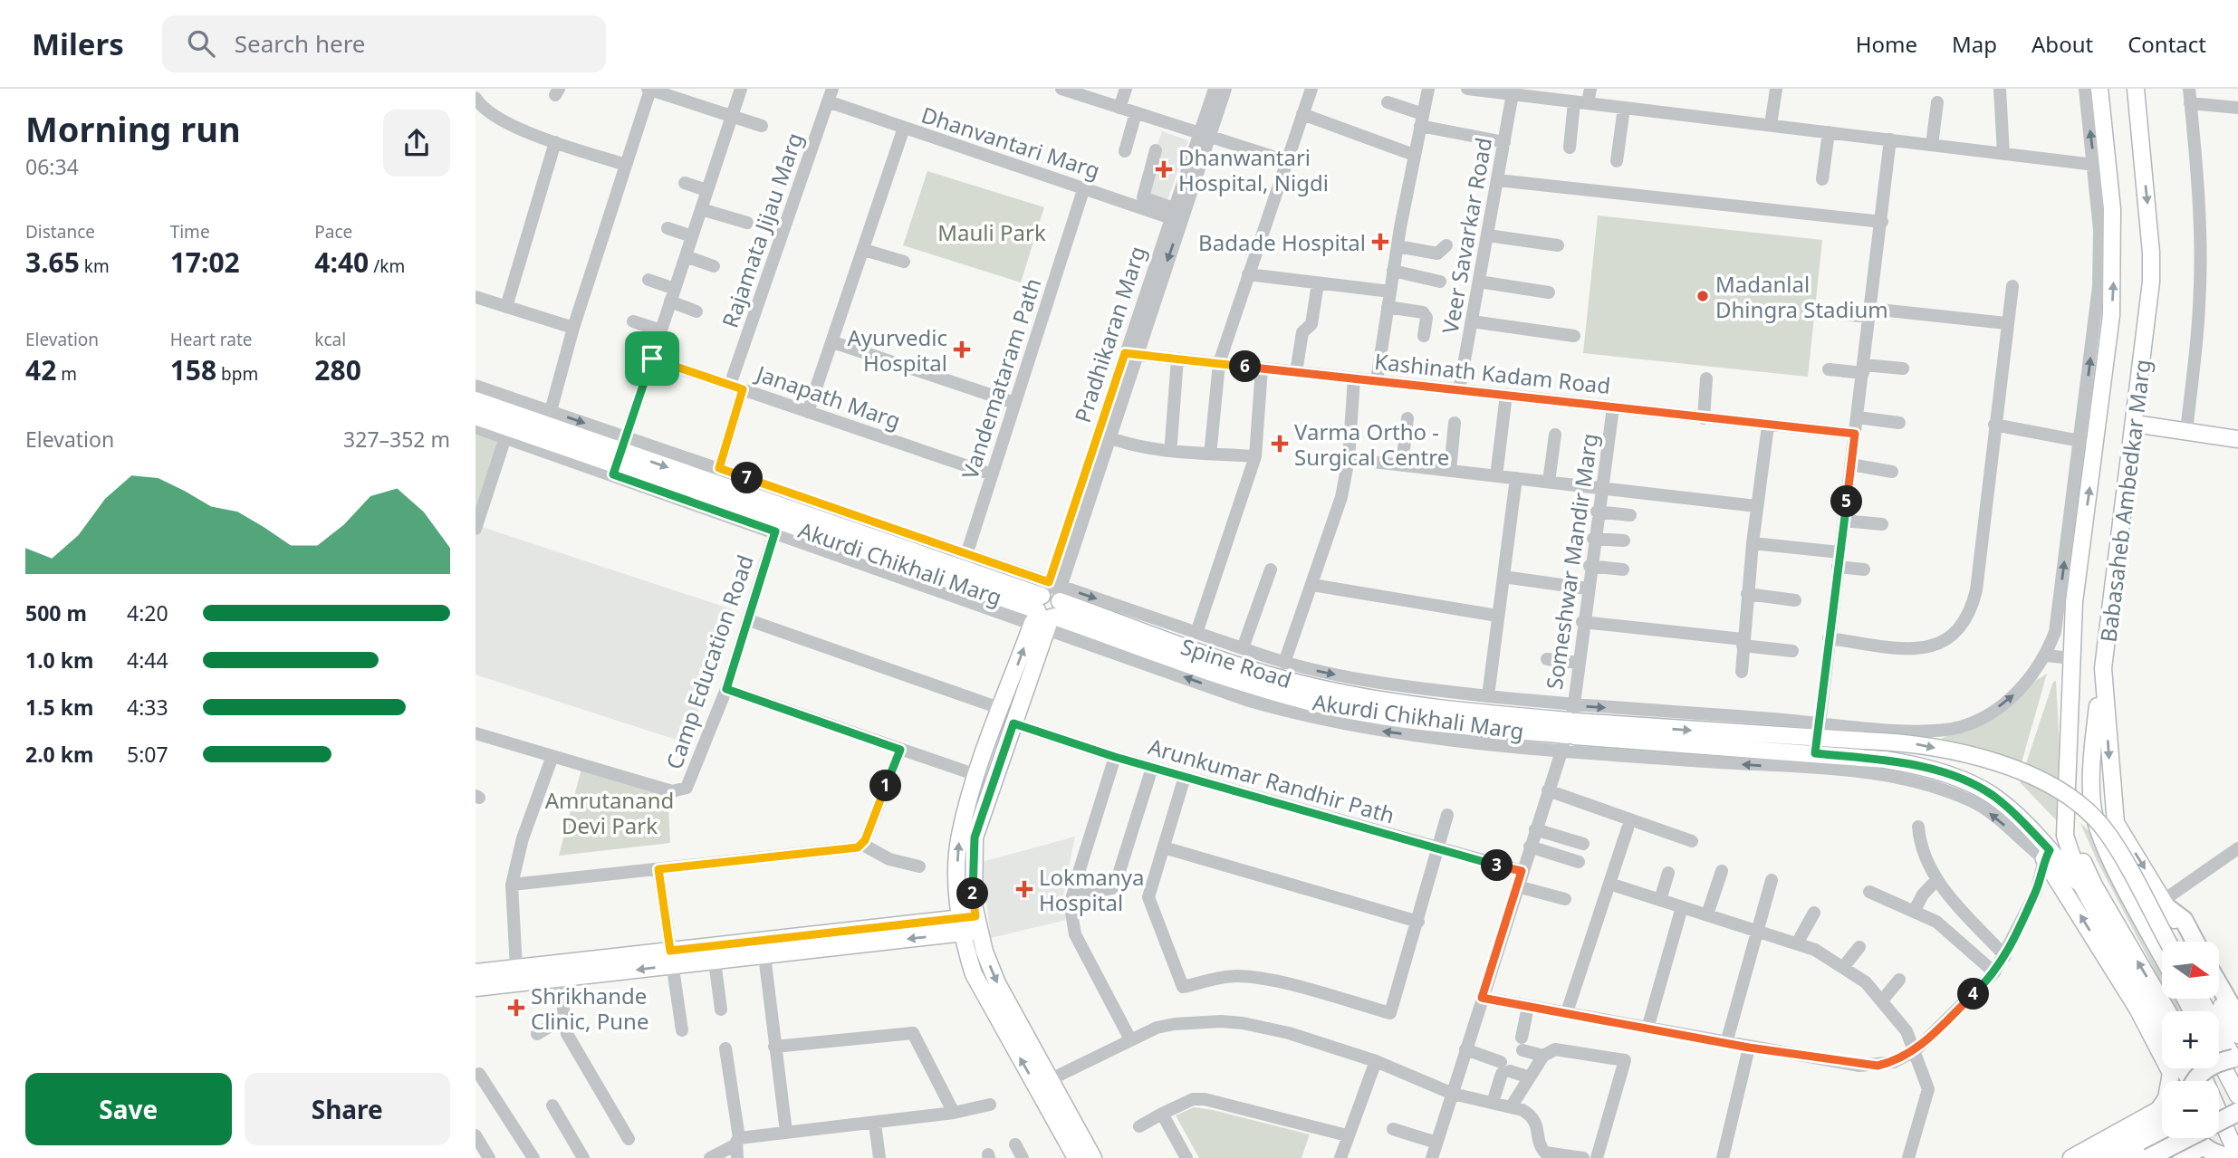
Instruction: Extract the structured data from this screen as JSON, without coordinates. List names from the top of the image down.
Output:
{
  "streets": {
    "main road": ["Babasaheb Ambedkar Marg", "Akurdi Chikhali Marg"],
    "street": [
      "Dhanvantari Marg",
      "Rajamata Jijau Marg",
      "Veer Savarkar Road",
      "Pradhikaran Marg",
      "Kashinath Kadam Road",
      "Vandemataram Path",
      "Janapath Marg",
      "Someshwar Mandir Marg",
      "Camp Education Road",
      "Arunkumar Randhir Path"
    ]
  },
  "crossings": [
    ["Dhanvantari Marg", "Rajamata Jijau Marg"],
    ["Dhanvantari Marg", "Pradhikaran Marg"],
    ["Dhanvantari Marg", "Vandemataram Path"],
    ["Rajamata Jijau Marg", "Janapath Marg"],
    ["Veer Savarkar Road", "Kashinath Kadam Road"],
    ["Pradhikaran Marg", "Kashinath Kadam Road"],
    ["Pradhikaran Marg", "Babasaheb Ambedkar Marg"],
    ["Pradhikaran Marg", "Akurdi Chikhali Marg"],
    ["Kashinath Kadam Road", "Someshwar Mandir Marg"],
    ["Vandemataram Path", "Janapath Marg"],
    ["Vandemataram Path", "Akurdi Chikhali Marg"],
    ["Babasaheb Ambedkar Marg", "Someshwar Mandir Marg"],
    ["Babasaheb Ambedkar Marg", "Akurdi Chikhali Marg"],
    ["Someshwar Mandir Marg", "Akurdi Chikhali Marg"],
    ["Akurdi Chikhali Marg", "Camp Education Road"]
  ],
  "parks": ["Mauli Park", "Amrutanand Devi Park"],
  "places": {
    "health": [
      "Dhanwantari Hospital, Nigdi",
      "Badade Hospital",
      "Ayurvedic Hospital",
      "Varma Ortho - Surgical Centre",
      "Lokmanya Hospital",
      "Shrikhande Clinic, Pune"
    ],
    "other": ["Madanlal Dhingra Stadium"]
  },
  "north": "right",
  "page": {
    "header": "Milers",
    "search": "Search here",
    "nav": [
      "Home",
      "Map",
      "About",
      "Contact"
    ],
    "heading": ["Morning run", "06:34"],
    "stats": [
      ["Distance", "3.65 km"],
      ["Time", "17:02"],
      ["Pace", "4:40 /km"],
      ["Elevation", "42 m"],
      ["Heart rate", "158 bpm"],
      ["kcal", "280"]
    ],
    "pins": [
      "6",
      "7",
      "5",
      "1",
      "3",
      "2",
      "4"
    ],
    "chart": ["Elevation", "327–352 m"],
    "list": [
      {
        "name": "500 m",
        "note": "4:20"
      },
      {
        "name": "1.0 km",
        "note": "4:44"
      },
      {
        "name": "1.5 km",
        "note": "4:33"
      },
      {
        "name": "2.0 km",
        "note": "5:07"
      }
    ],
    "map_buttons": ["+", "−"],
    "buttons": ["Save", "Share"]
  }
}
